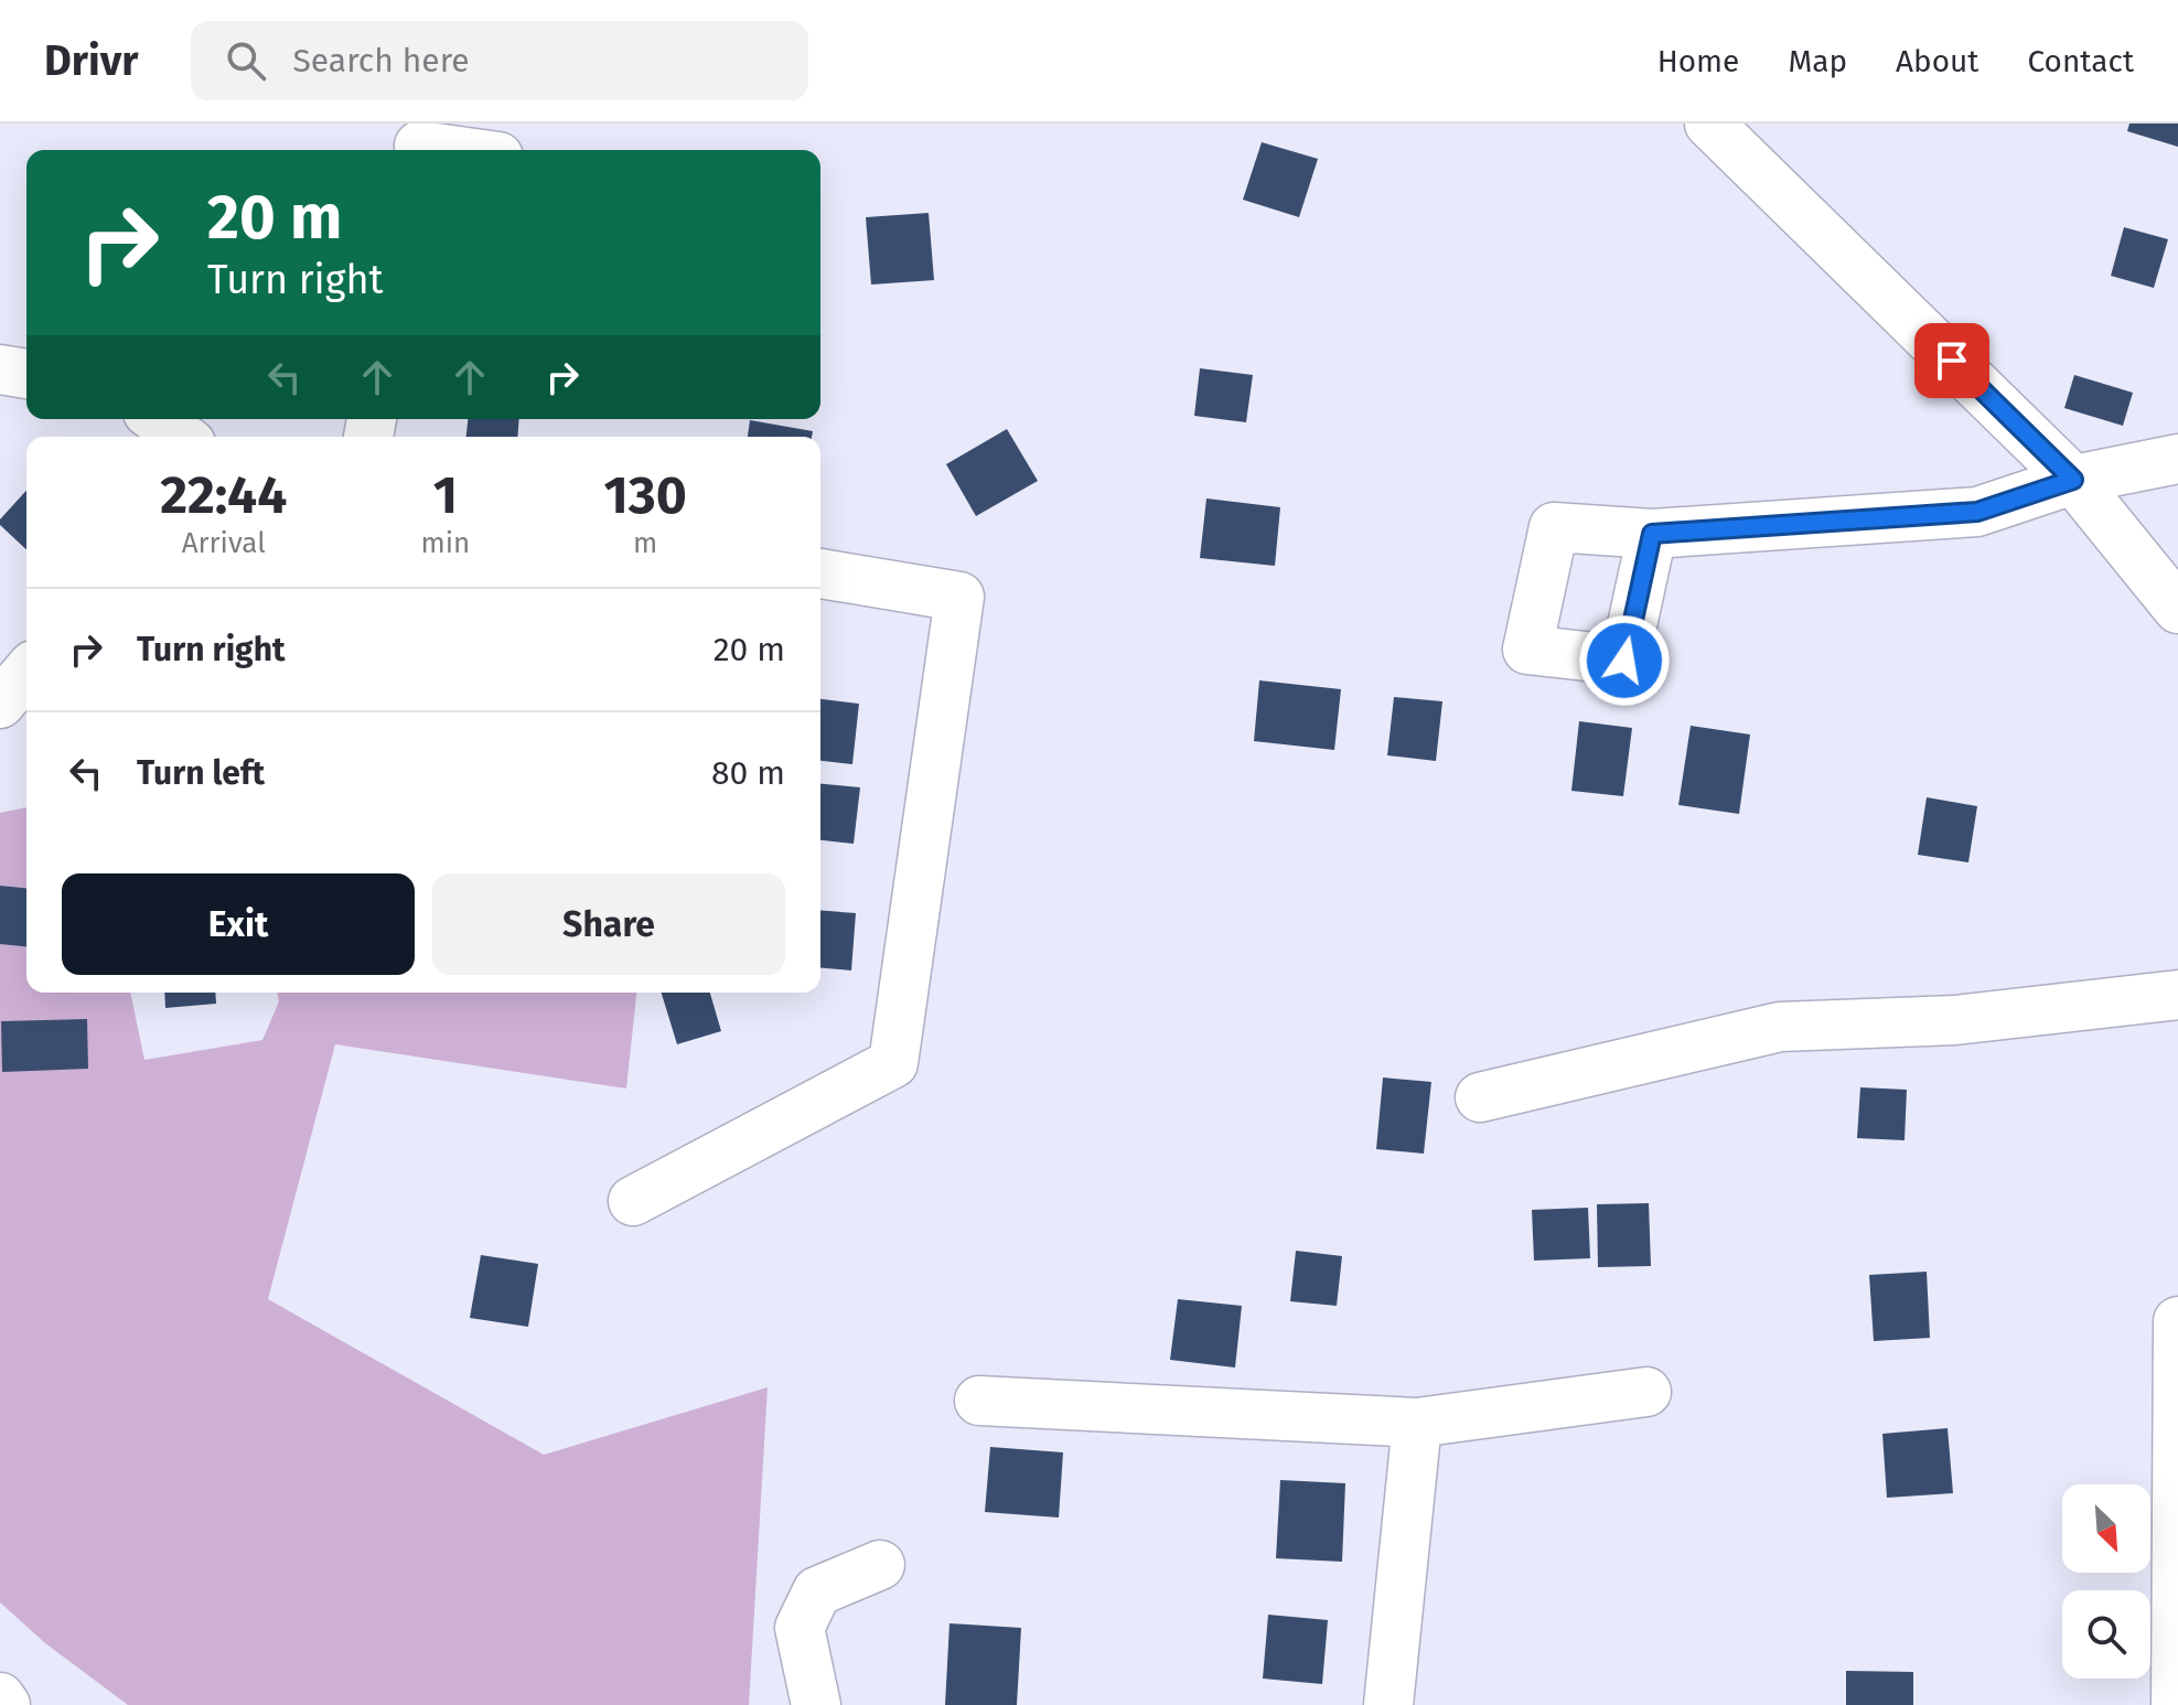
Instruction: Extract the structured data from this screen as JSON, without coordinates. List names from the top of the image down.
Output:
{
  "north": "bottom right",
  "page": {
    "header": "Drivr",
    "search": "Search here",
    "nav": [
      "Home",
      "Map",
      "About",
      "Contact"
    ],
    "turn": ["20 m", "Turn right"],
    "eta": [
      "22:44",
      "Arrival",
      "1",
      "min",
      "130",
      "m"
    ],
    "list": [
      {
        "name": "Turn right",
        "value": "20 m"
      },
      {
        "name": "Turn left",
        "value": "80 m"
      }
    ],
    "buttons": ["Exit", "Share"]
  }
}
